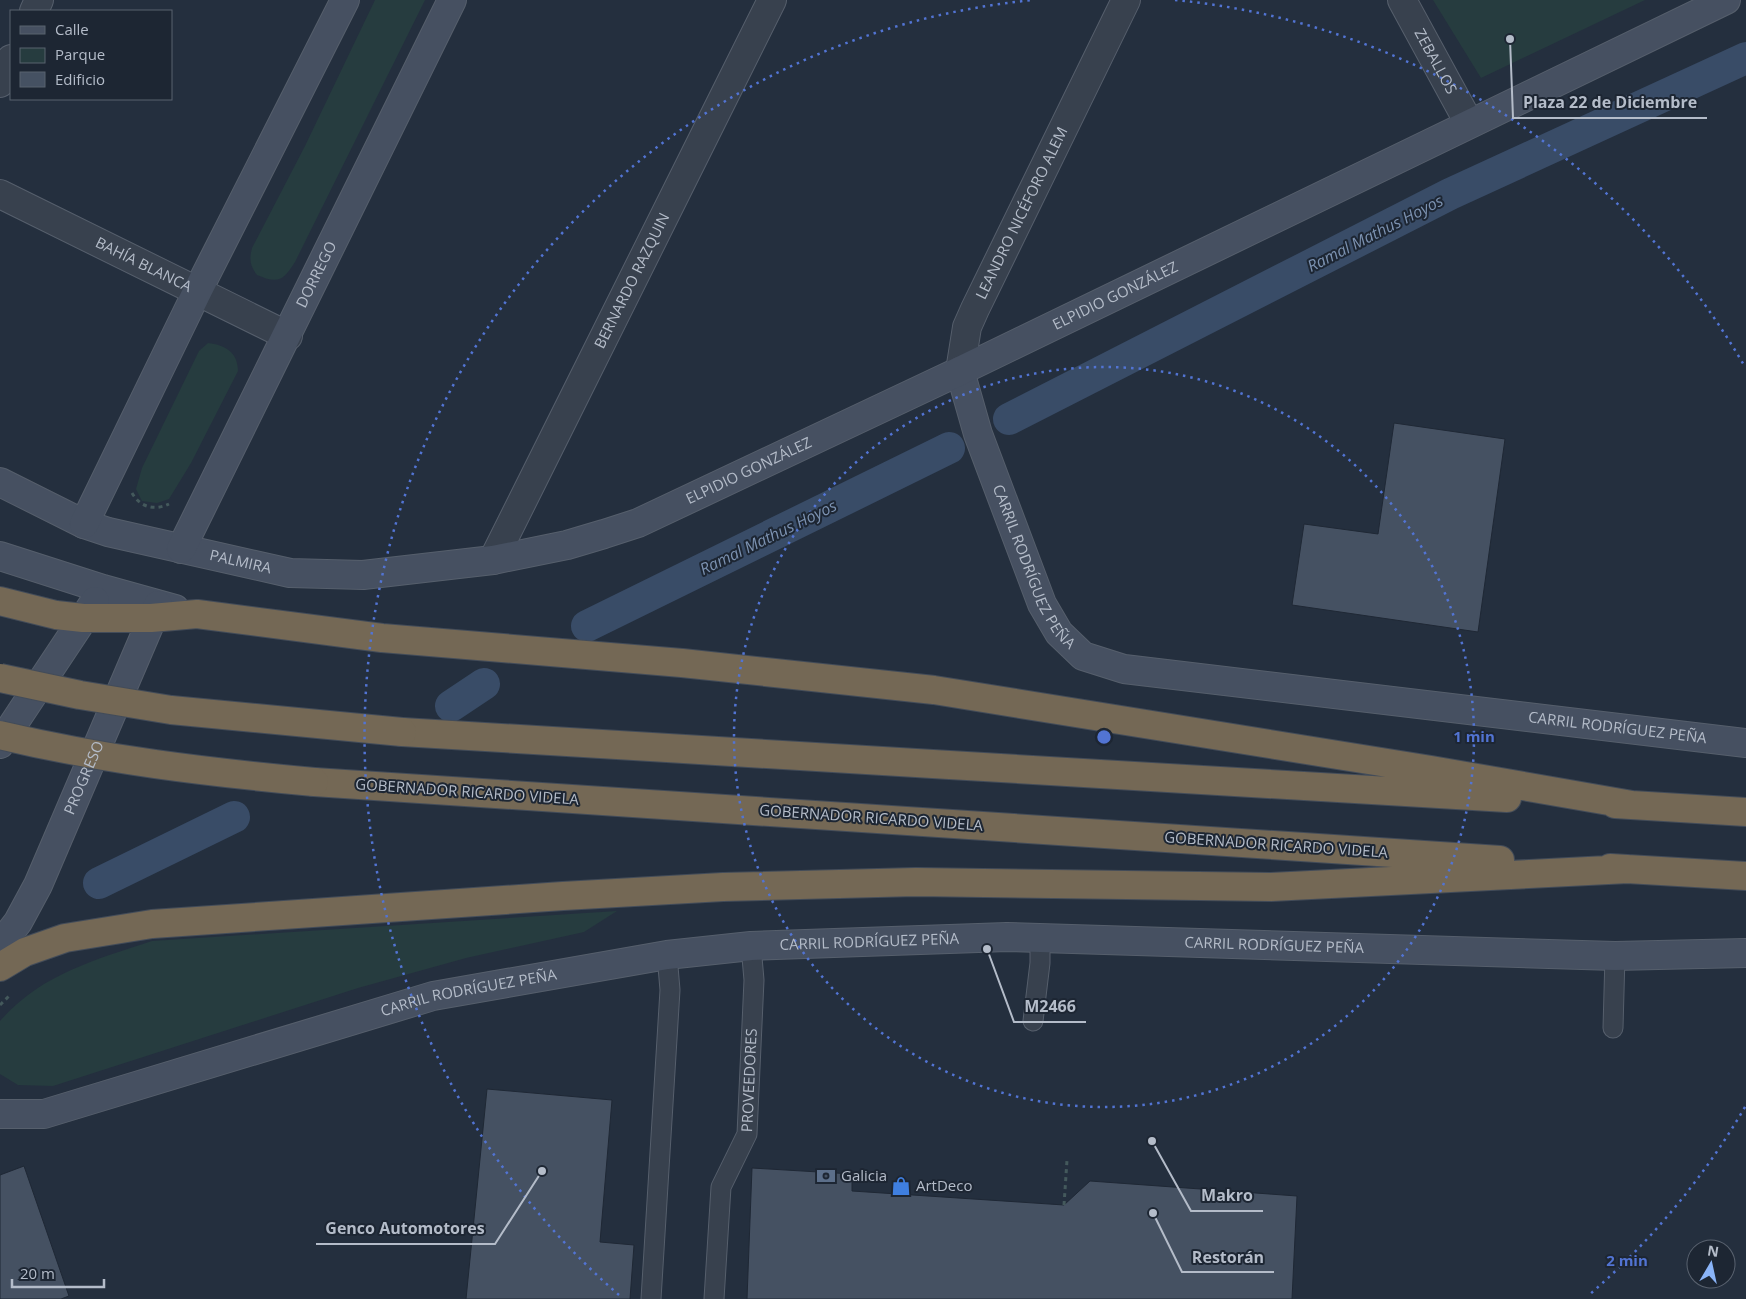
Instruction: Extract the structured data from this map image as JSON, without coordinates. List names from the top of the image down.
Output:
{
  "streets": {
    "highway": ["GOBERNADOR RICARDO VIDELA"],
    "street": [
      "ZEBALLOS",
      "LEANDRO NICÉFORO ALEM",
      "BAHÍA BLANCA",
      "DORREGO",
      "BERNARDO RAZQUIN",
      "ELPIDIO GONZÁLEZ",
      "PALMIRA",
      "CARRIL RODRÍGUEZ PEÑA",
      "PROGRESO"
    ],
    "lane": ["PROVEEDORES"]
  },
  "crossings": [
    ["ZEBALLOS", "ELPIDIO GONZÁLEZ"],
    ["LEANDRO NICÉFORO ALEM", "ELPIDIO GONZÁLEZ"],
    ["LEANDRO NICÉFORO ALEM", "CARRIL RODRÍGUEZ PEÑA"],
    ["BAHÍA BLANCA", "DORREGO"],
    ["DORREGO", "PALMIRA"],
    ["BERNARDO RAZQUIN", "ELPIDIO GONZÁLEZ"],
    ["BERNARDO RAZQUIN", "PALMIRA"],
    ["ELPIDIO GONZÁLEZ", "PALMIRA"],
    ["CARRIL RODRÍGUEZ PEÑA", "PROVEEDORES"]
  ],
  "water": ["Ramal Mathus Hoyos"],
  "places": {
    "other": [
      "Plaza 22 de Diciembre",
      "M2466",
      "Makro",
      "Genco Automotores",
      "Restorán"
    ],
    "bank": ["Galicia"],
    "shop": ["ArtDeco"]
  },
  "legend": ["Calle", "Parque", "Edificio"],
  "scale_bar": "20 m",
  "north": "top",
  "rings": ["1 min", "2 min"]
}
